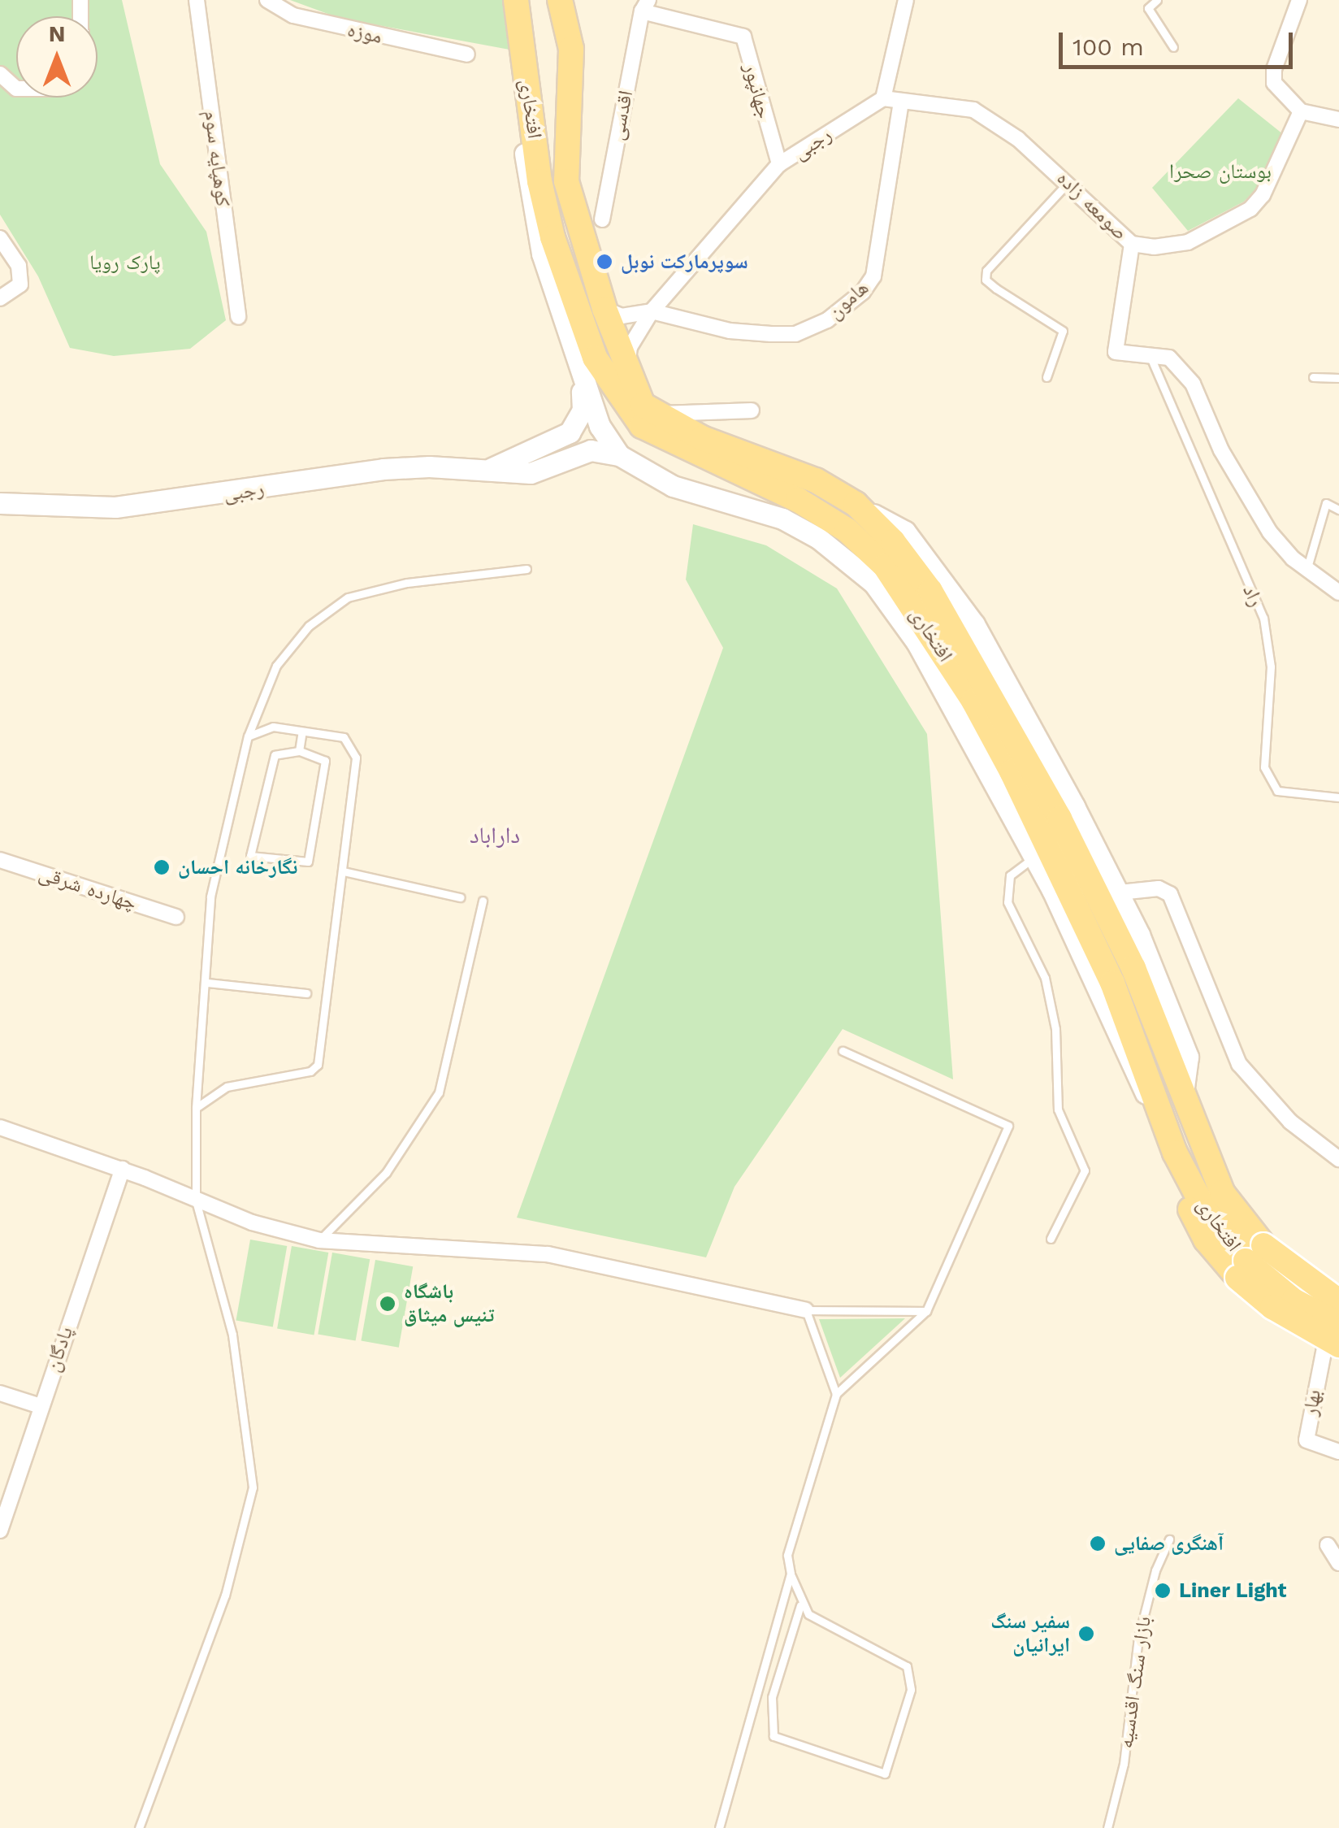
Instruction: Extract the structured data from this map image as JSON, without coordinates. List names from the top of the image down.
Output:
{
  "streets": {
    "main road": ["افتخاری", "رجبی"],
    "street": [
      "موزه",
      "جهانپور",
      "اقدسی",
      "کوهپایه سوم",
      "صومعه زاده",
      "هامون",
      "چهارده شرقی",
      "پادگان",
      "بهار"
    ],
    "lane": ["راد", "بازار سنگ اقدسیه"]
  },
  "crossings": [
    ["جهانپور", "اقدسی"],
    ["جهانپور", "رجبی"],
    ["افتخاری", "رجبی"],
    ["افتخاری", "هامون"],
    ["رجبی", "صومعه زاده"],
    ["رجبی", "هامون"],
    ["صومعه زاده", "هامون"]
  ],
  "districts": ["داراباد"],
  "parks": ["بوستان صحرا", "پارک رویا"],
  "places": [
    "سوپرمارکت نوبل",
    "نگارخانه احسان",
    "باشگاه تنيس ميثاق",
    "آهنگری صفایی",
    "Liner Light",
    "سفیر سنگ ایرانیان"
  ],
  "scale_bar": "100 m",
  "north": "top"
}
